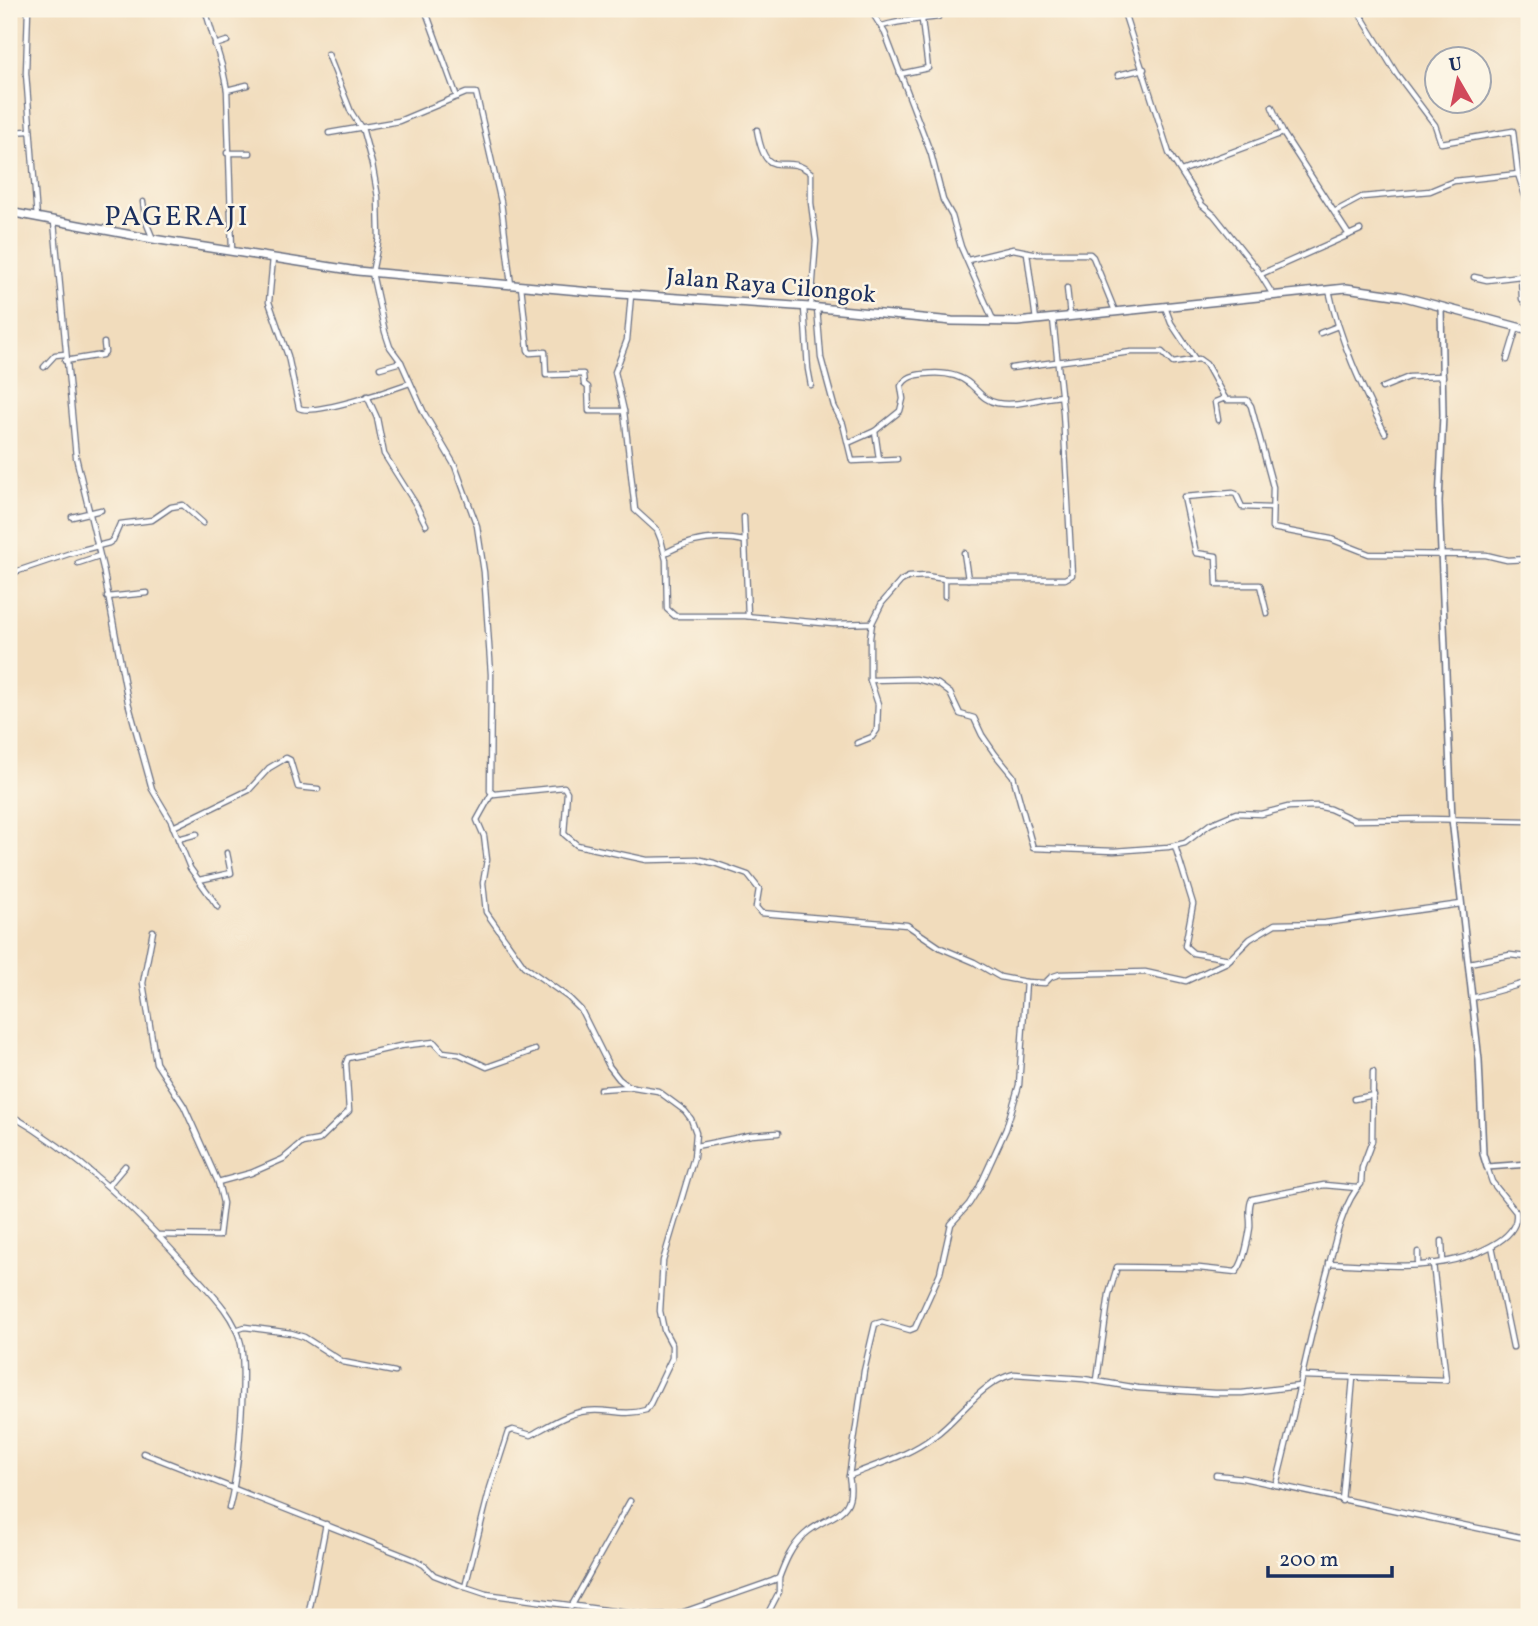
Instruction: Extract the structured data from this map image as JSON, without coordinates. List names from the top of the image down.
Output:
{
  "streets": {
    "highway": ["Jalan Raya Cilongok"]
  },
  "districts": ["PAGERAJI"],
  "scale_bar": "200 m",
  "north": "top"
}
